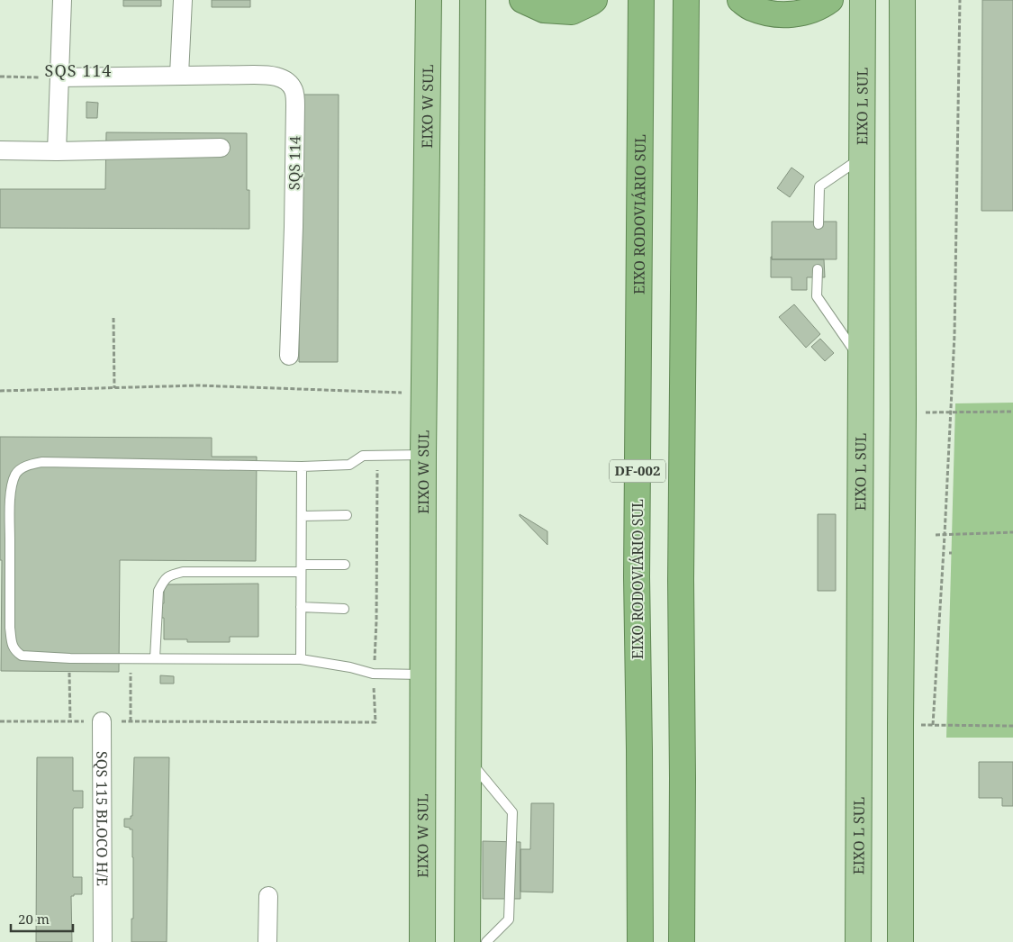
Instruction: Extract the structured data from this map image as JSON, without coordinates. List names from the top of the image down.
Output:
{
  "streets": {
    "highway": ["EIXO RODOVIÁRIO SUL", "DF-002"],
    "main road": ["EIXO W SUL", "EIXO L SUL"],
    "street": ["SQS 114", "SQS 115 BLOCO H/E"]
  },
  "districts": ["SQS 114"],
  "scale_bar": "20 m"
}
